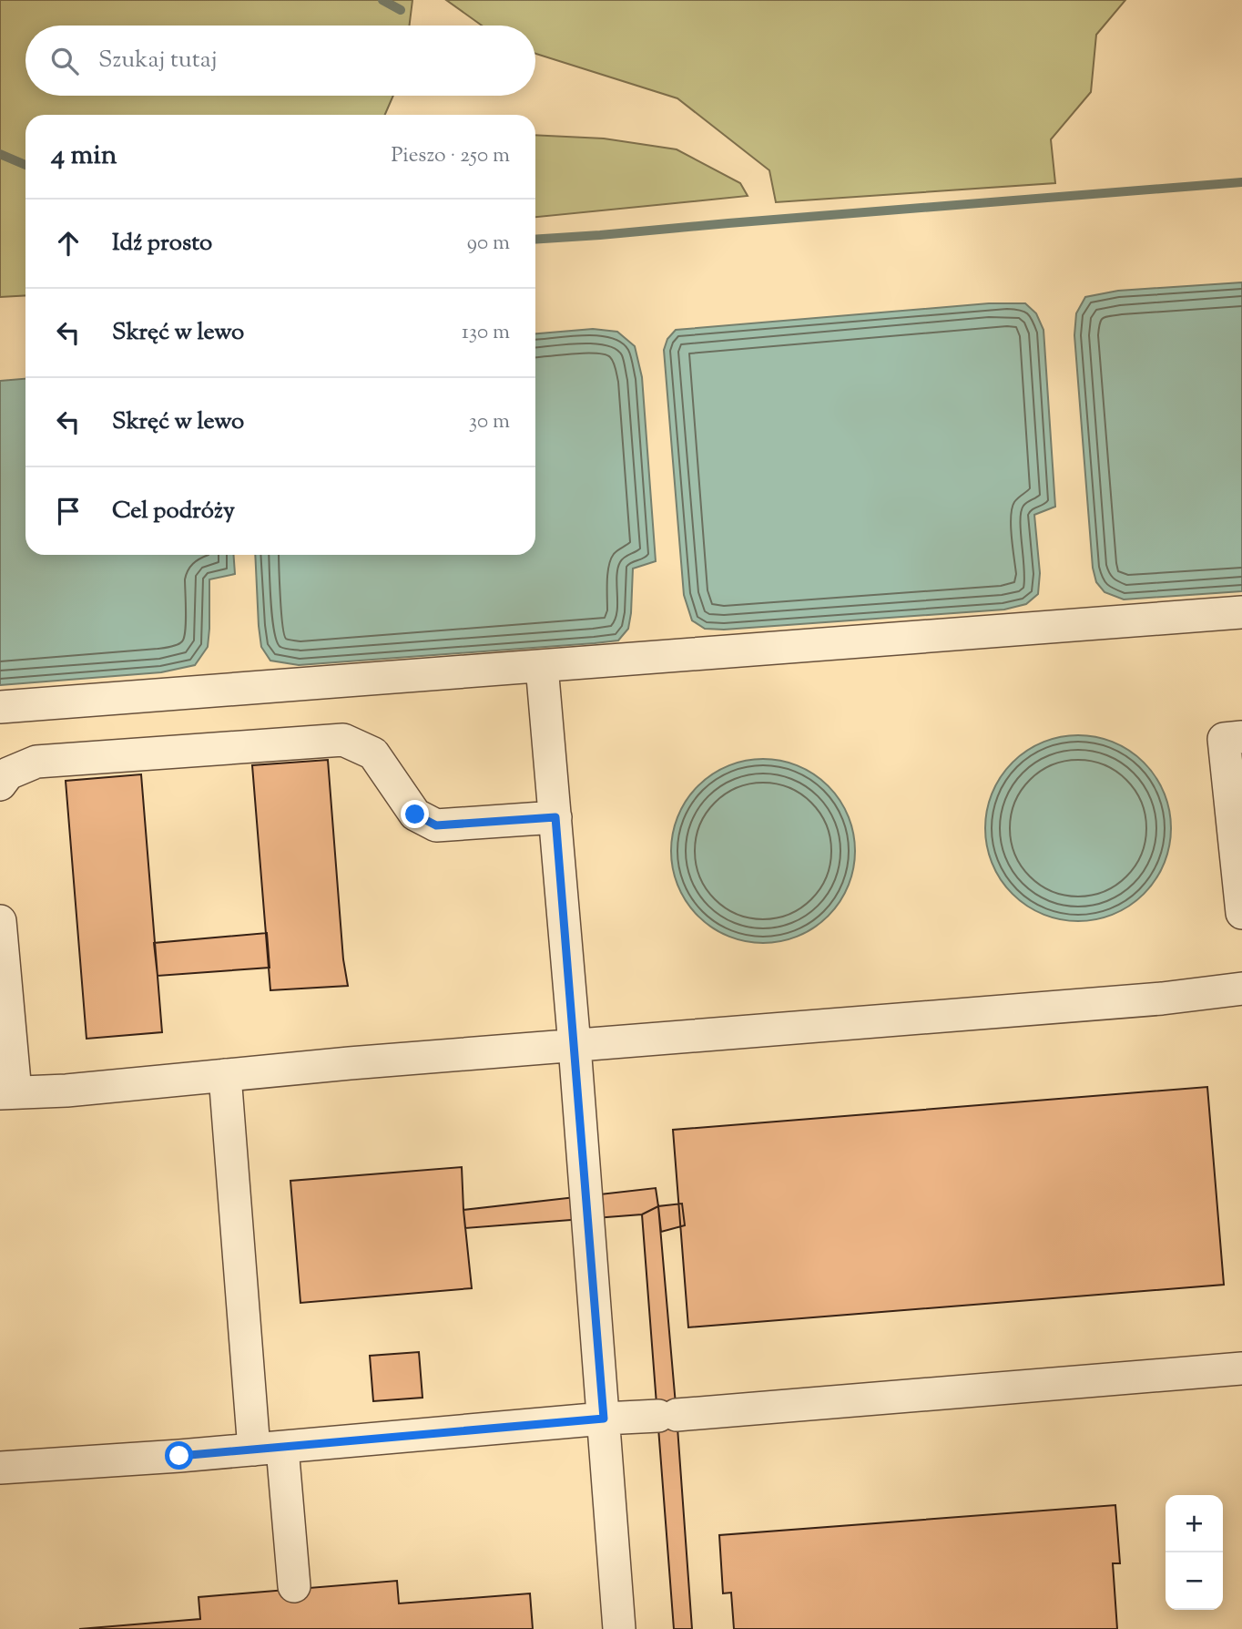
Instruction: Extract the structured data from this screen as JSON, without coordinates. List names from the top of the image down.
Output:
{
  "page": {
    "search": "Szukaj tutaj",
    "heading": ["4 min", "Pieszo · 250 m"],
    "list": [
      ["Idź prosto", "90 m"],
      ["Skręć w lewo", "130 m"],
      ["Skręć w lewo", "30 m"],
      "Cel podróży"
    ],
    "map_buttons": ["+", "−"]
  }
}
